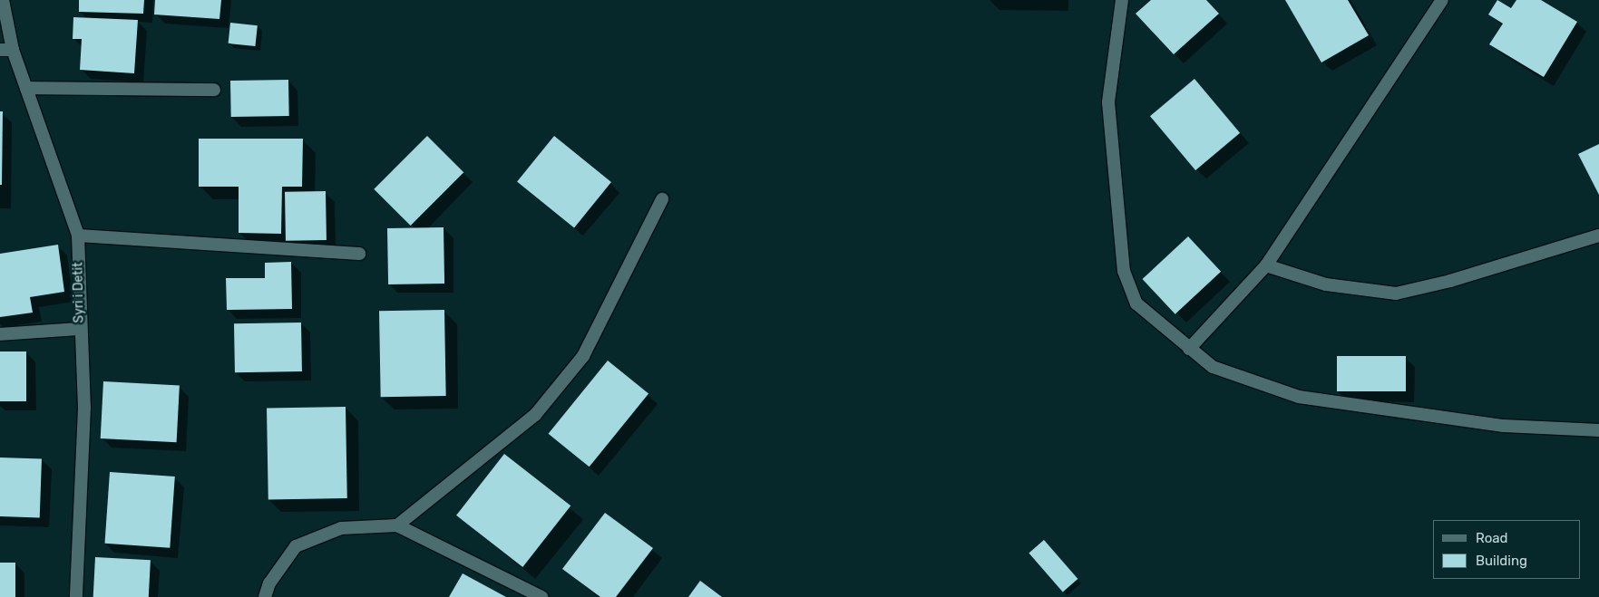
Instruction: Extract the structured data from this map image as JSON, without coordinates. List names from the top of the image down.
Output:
{
  "streets": {
    "street": ["Syri i Detit"]
  },
  "legend": ["Road", "Building"]
}
